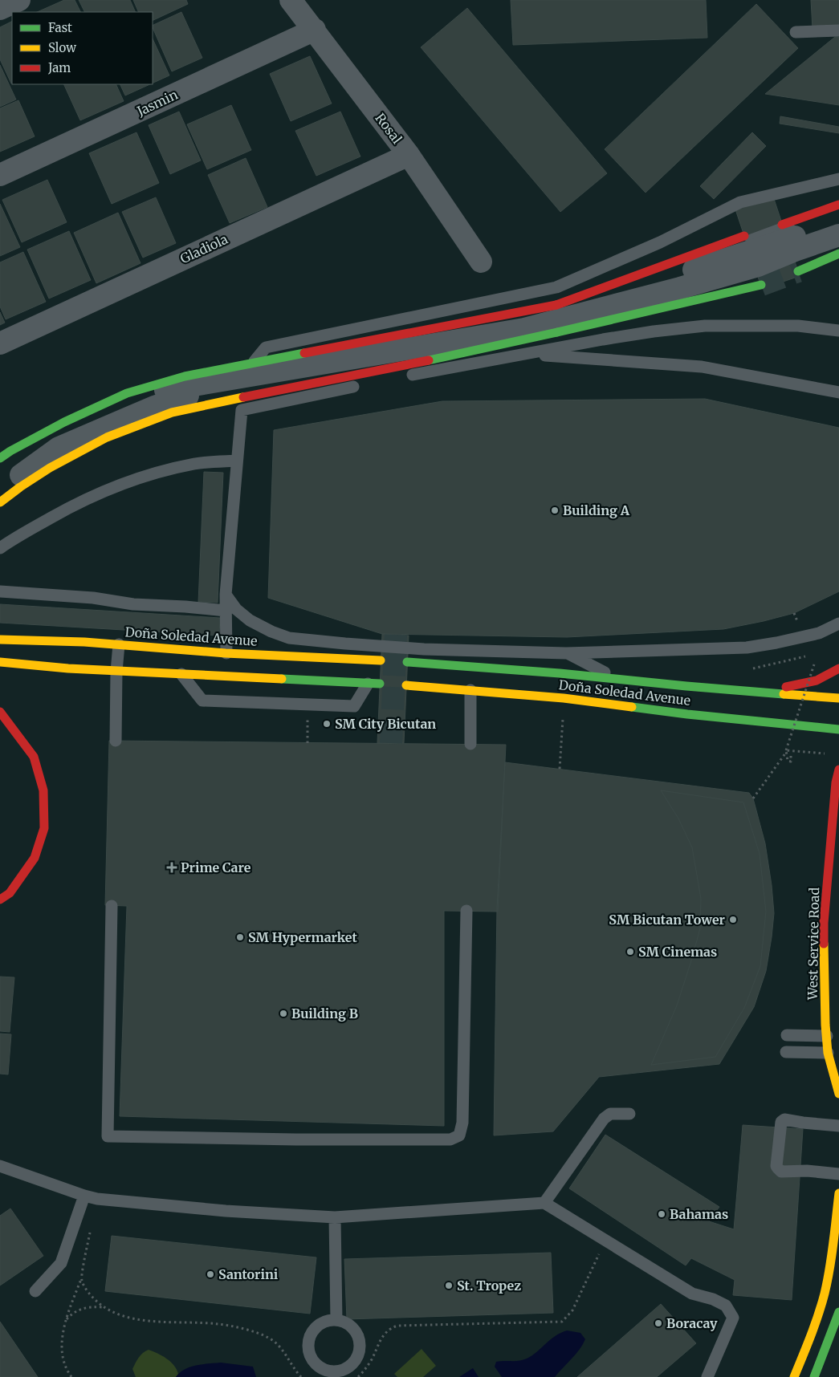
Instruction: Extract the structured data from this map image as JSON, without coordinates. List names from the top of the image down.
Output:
{
  "streets": {
    "main road": ["Doña Soledad Avenue", "West Service Road"],
    "street": ["Jasmin", "Rosal", "Gladiola"]
  },
  "crossings": [
    ["Jasmin", "Rosal"],
    ["Rosal", "Gladiola"]
  ],
  "places": {
    "other": [
      "Building A",
      "SM City Bicutan",
      "SM Bicutan Tower",
      "SM Hypermarket",
      "SM Cinemas",
      "Building B",
      "Bahamas",
      "Santorini",
      "St. Tropez",
      "Boracay"
    ],
    "health": ["Prime Care"]
  },
  "legend": ["Fast", "Slow", "Jam"]
}
